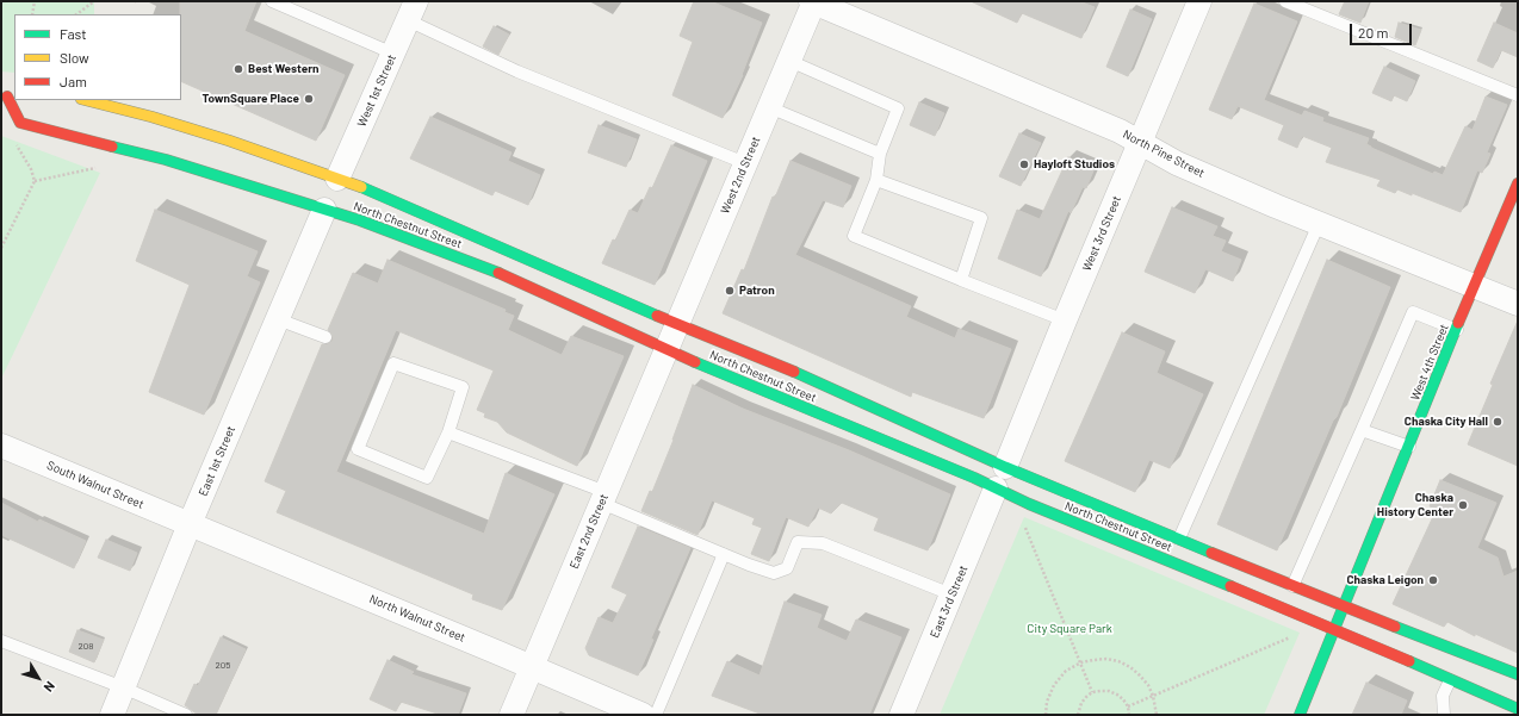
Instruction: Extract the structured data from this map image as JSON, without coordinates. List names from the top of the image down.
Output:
{
  "streets": {
    "main road": ["North Chestnut Street", "West 4th Street"],
    "street": [
      "West 1st Street",
      "North Pine Street",
      "West 2nd Street",
      "West 3rd Street",
      "East 1st Street",
      "South Walnut Street",
      "East 2nd Street",
      "East 3rd Street",
      "North Walnut Street"
    ]
  },
  "crossings": [
    ["West 1st Street", "North Chestnut Street"],
    ["North Pine Street", "West 2nd Street"],
    ["North Pine Street", "West 3rd Street"],
    ["North Pine Street", "West 4th Street"],
    ["West 2nd Street", "North Chestnut Street"],
    ["West 2nd Street", "East 2nd Street"],
    ["North Chestnut Street", "West 3rd Street"],
    ["North Chestnut Street", "West 4th Street"],
    ["North Chestnut Street", "East 1st Street"],
    ["North Chestnut Street", "East 2nd Street"],
    ["North Chestnut Street", "East 3rd Street"],
    ["East 1st Street", "South Walnut Street"],
    ["East 1st Street", "North Walnut Street"],
    ["South Walnut Street", "North Walnut Street"],
    ["East 2nd Street", "North Walnut Street"]
  ],
  "parks": ["City Square Park"],
  "places": [
    "Best Western",
    "TownSquare Place",
    "Hayloft Studios",
    "Patron",
    "Chaska City Hall",
    "Chaska History Center",
    "Chaska Leigon"
  ],
  "house_numbers": ["208", "205"],
  "legend": ["Fast", "Slow", "Jam"],
  "scale_bar": "20 m",
  "north": "bottom right"
}
